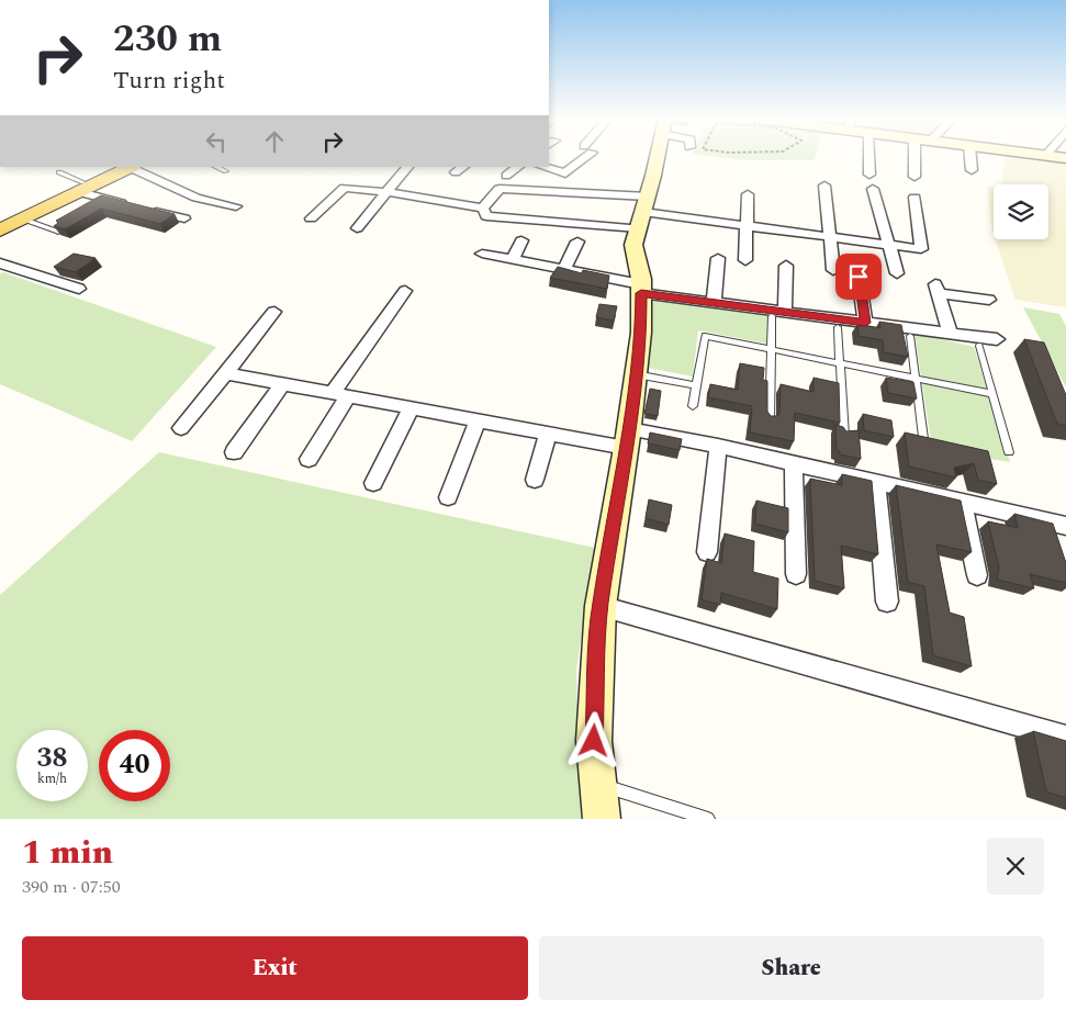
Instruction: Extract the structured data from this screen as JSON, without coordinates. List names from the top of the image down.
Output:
{
  "page": {
    "turn": ["230 m", "Turn right"],
    "speed": "38 km/h",
    "limit": "40",
    "heading": ["1 min", "390 m · 07:50"],
    "buttons": ["Exit", "Share"]
  }
}
